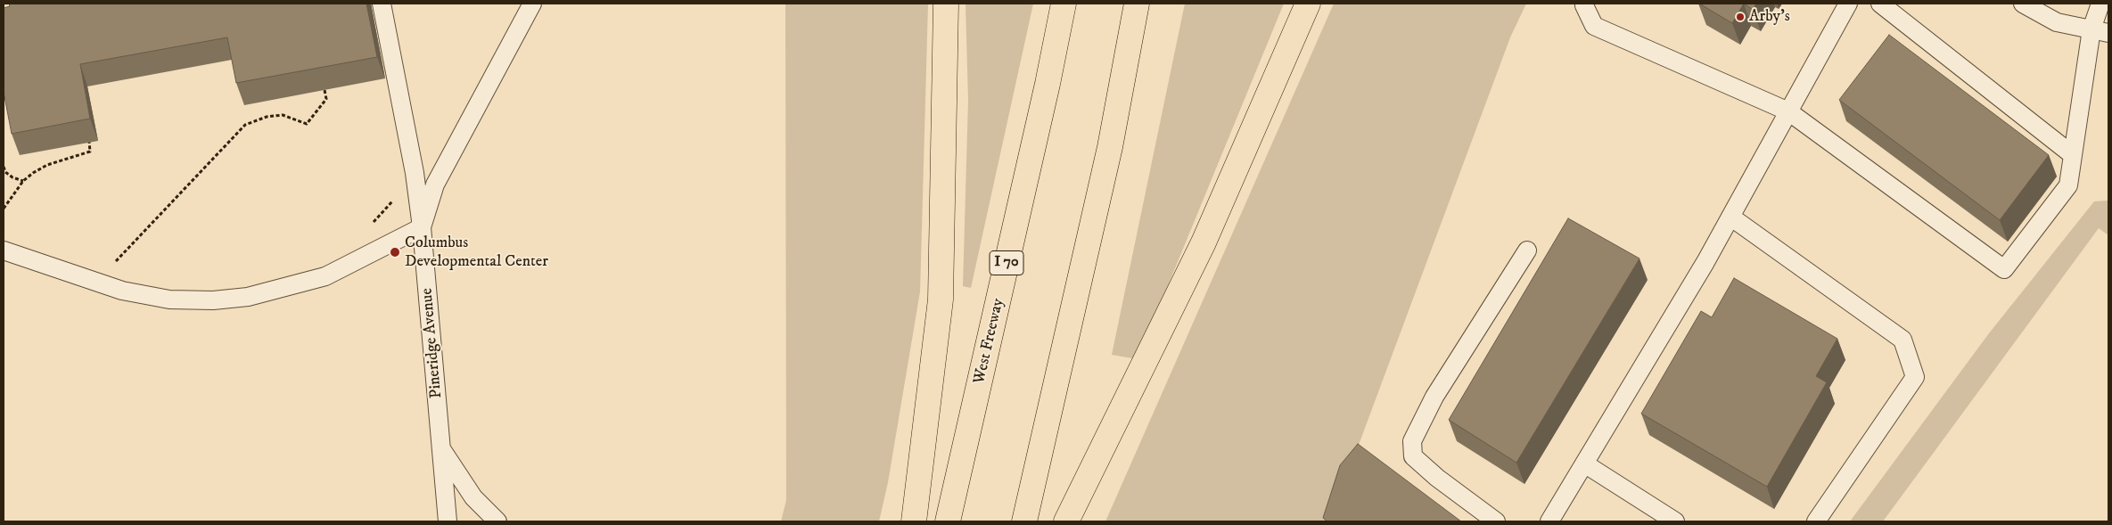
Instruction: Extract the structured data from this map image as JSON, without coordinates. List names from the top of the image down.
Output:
{
  "streets": {
    "highway": ["I 70", "West Freeway"],
    "lane": ["Pineridge Avenue"]
  },
  "places": ["Arby's", "Columbus Developmental Center"]
}
